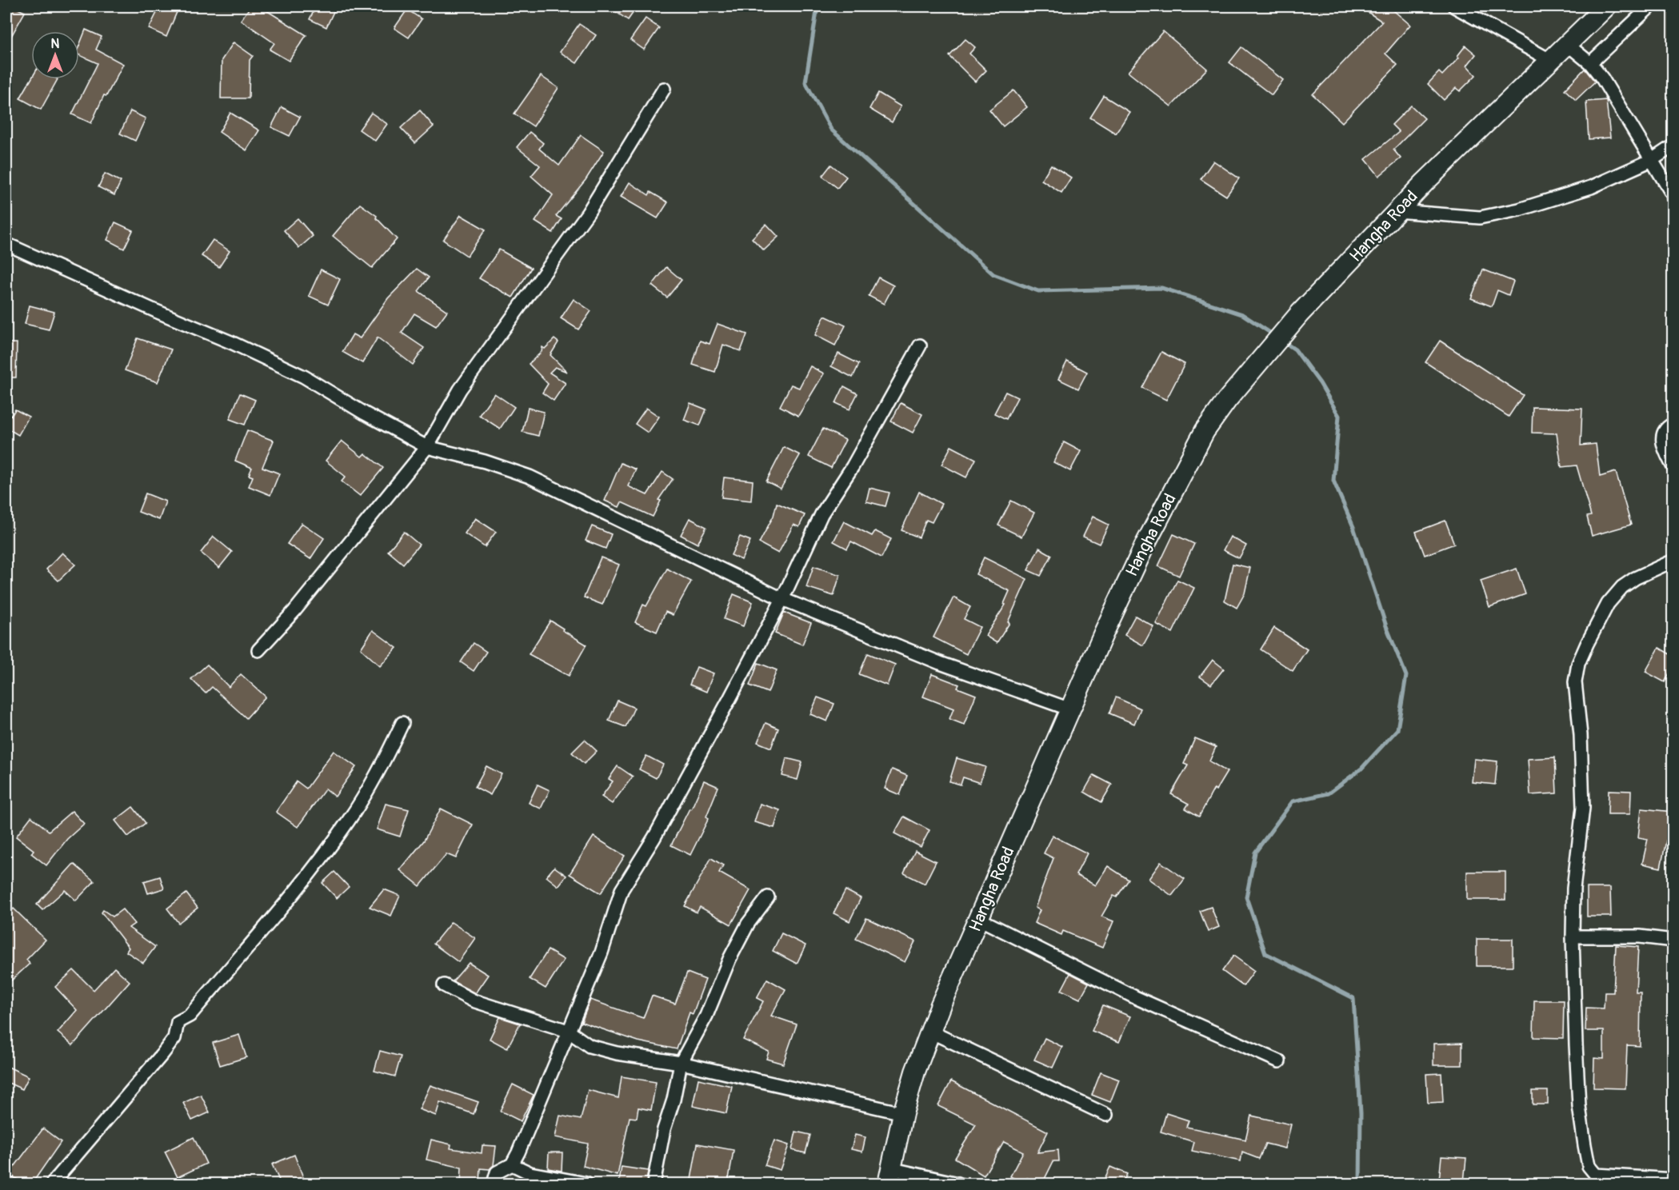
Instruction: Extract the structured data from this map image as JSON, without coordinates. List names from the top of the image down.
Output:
{
  "streets": {
    "highway": ["Hangha Road"]
  },
  "north": "top"
}
